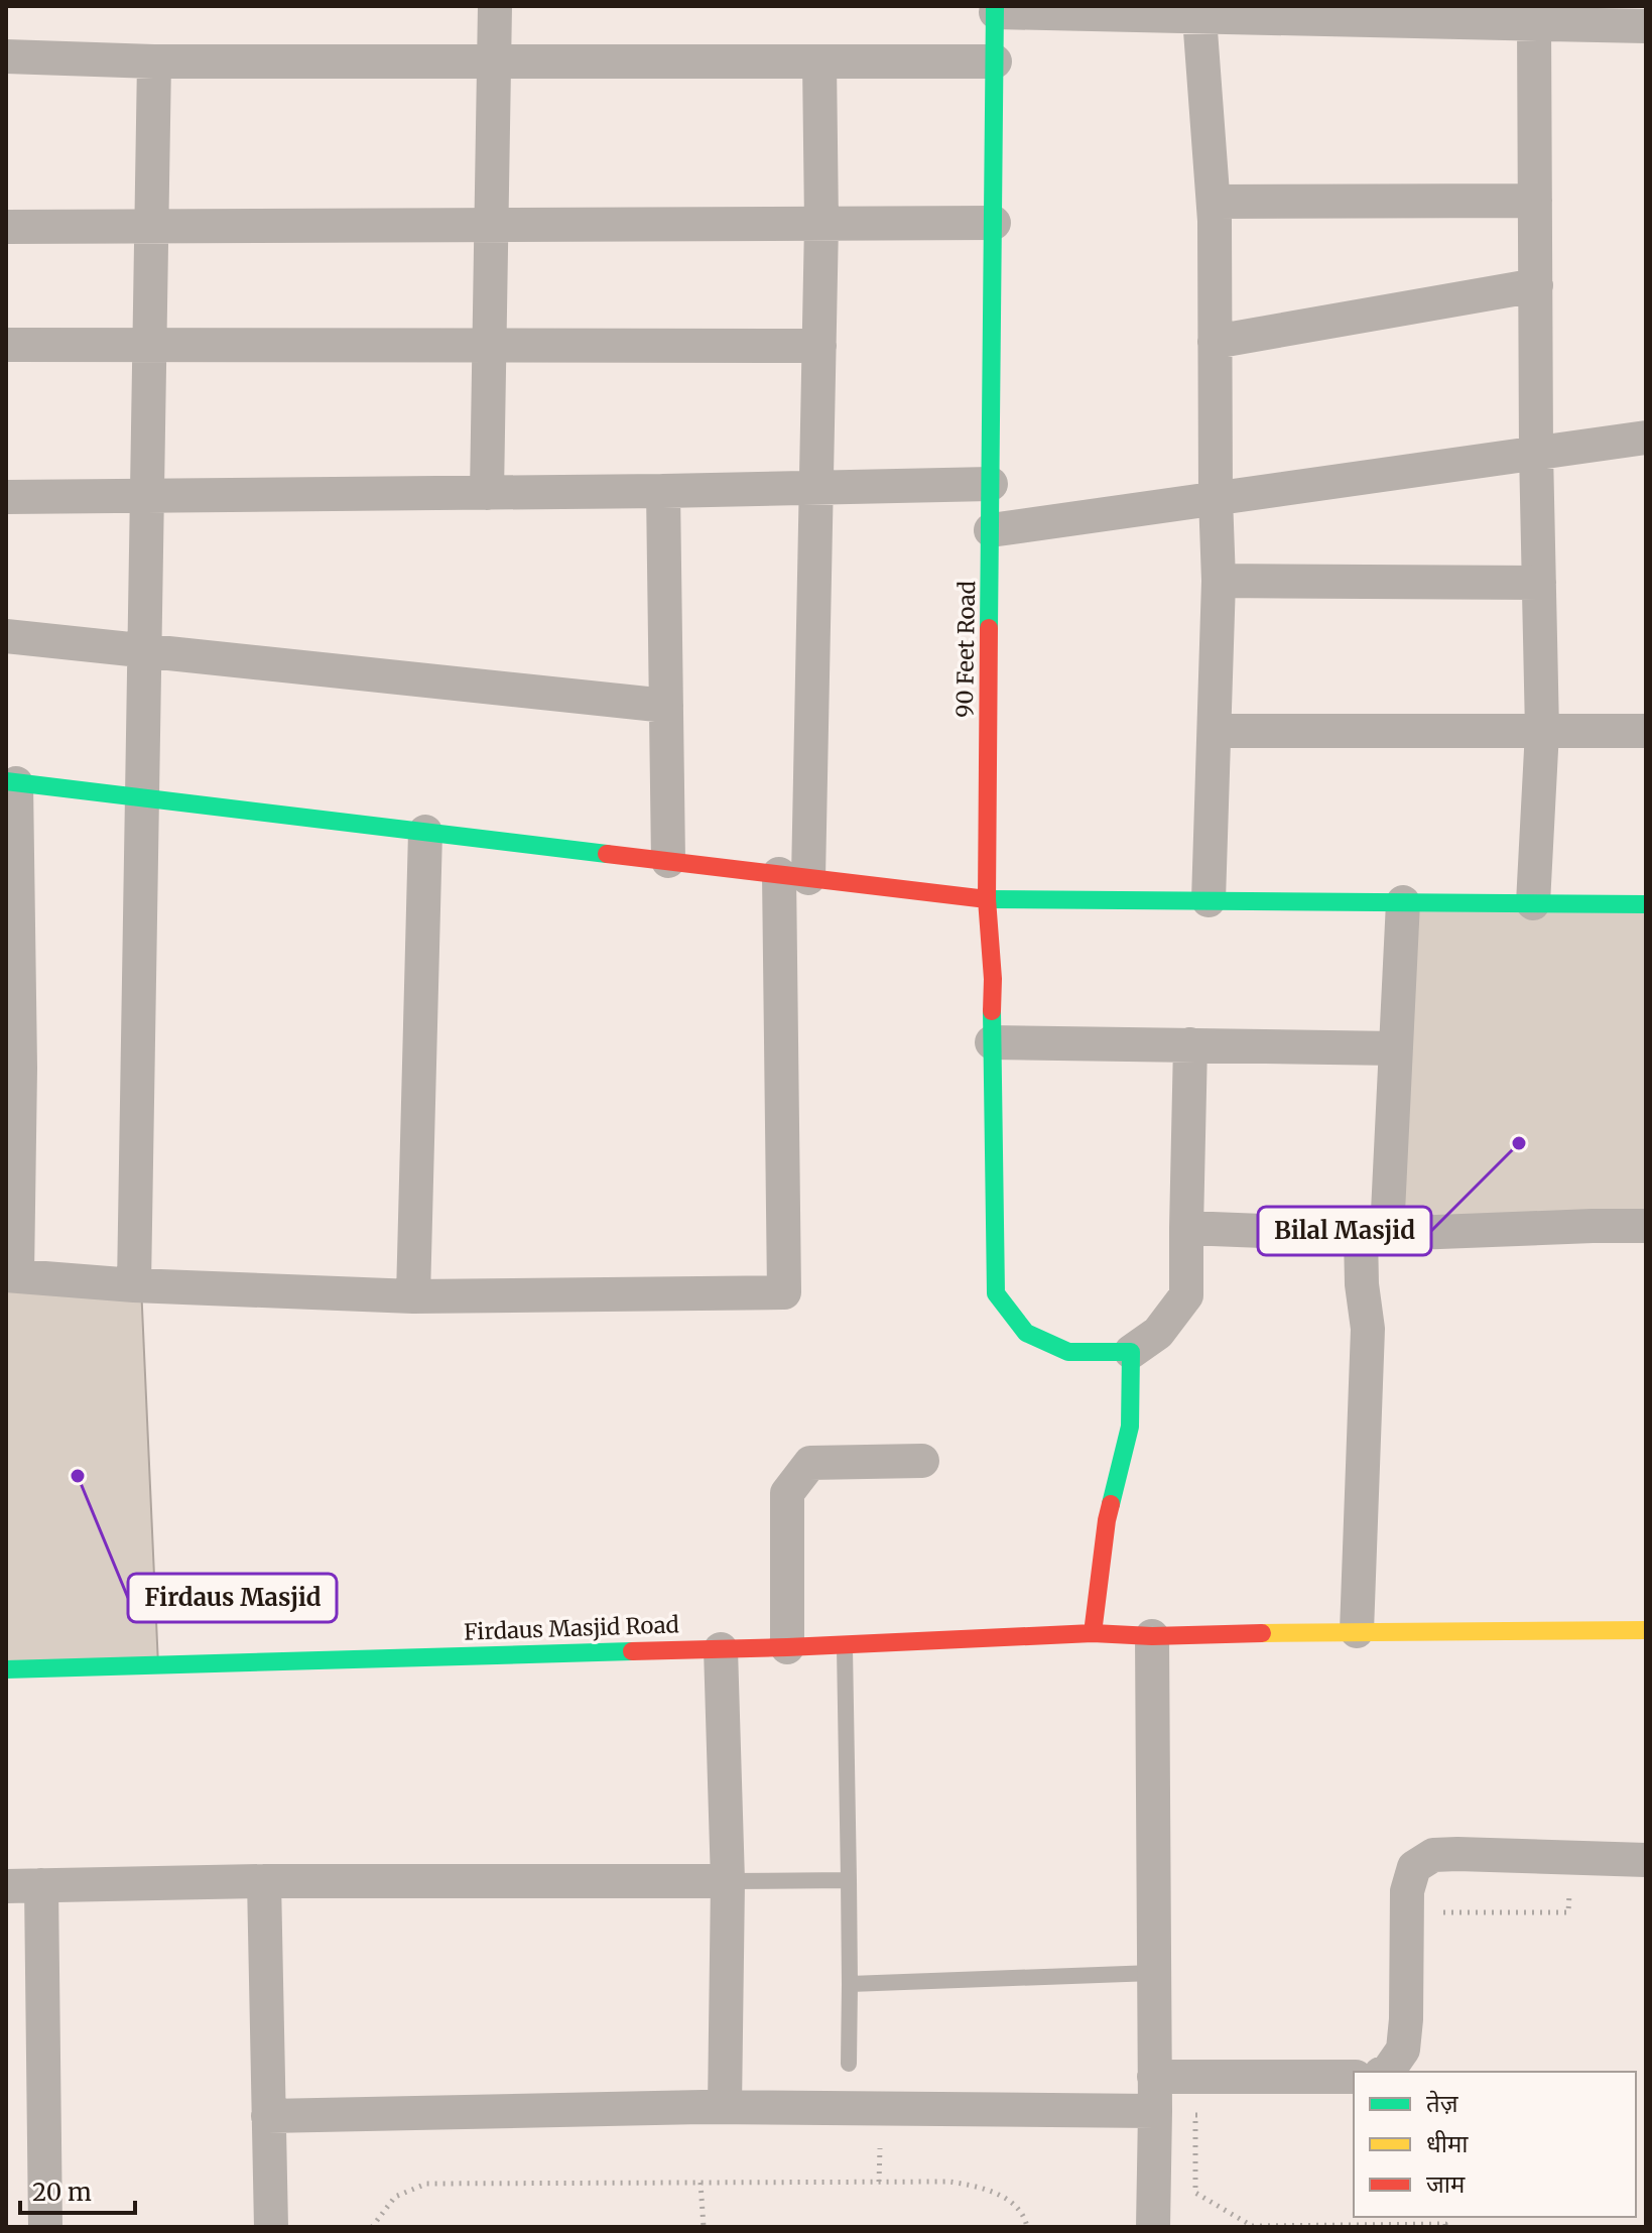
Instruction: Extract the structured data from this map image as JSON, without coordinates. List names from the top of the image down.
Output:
{
  "streets": {
    "street": ["90 Feet Road", "Firdaus Masjid Road"]
  },
  "places": ["Bilal Masjid", "Firdaus Masjid"],
  "legend": ["तेज़", "धीमा", "जाम"],
  "scale_bar": "20 m"
}
